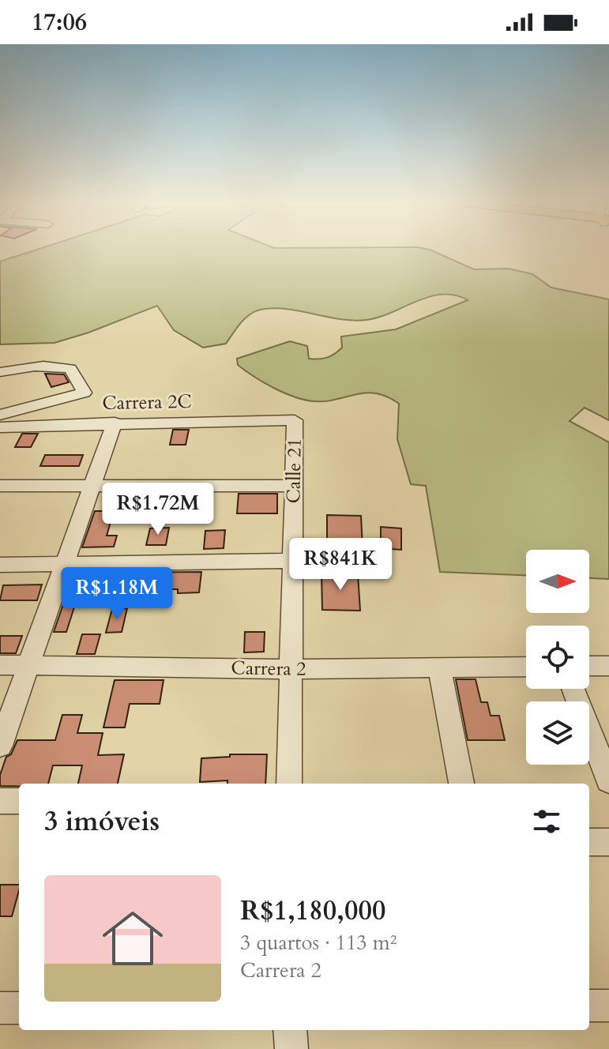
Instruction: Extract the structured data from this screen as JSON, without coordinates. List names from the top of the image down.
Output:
{
  "streets": {
    "street": ["Carrera 2C", "Calle 21", "Carrera 2"]
  },
  "crossings": [
    ["Carrera 2C", "Calle 21"],
    ["Calle 21", "Carrera 2"]
  ],
  "north": "right",
  "page": {
    "status": "17:06",
    "price": ["R$1.72M", "R$841K", "R$1.18M"],
    "heading": "3 imóveis",
    "list": [
      {
        "name": "R$1,180,000",
        "note": "3 quartos · 113 m² · Carrera 2"
      }
    ]
  }
}
